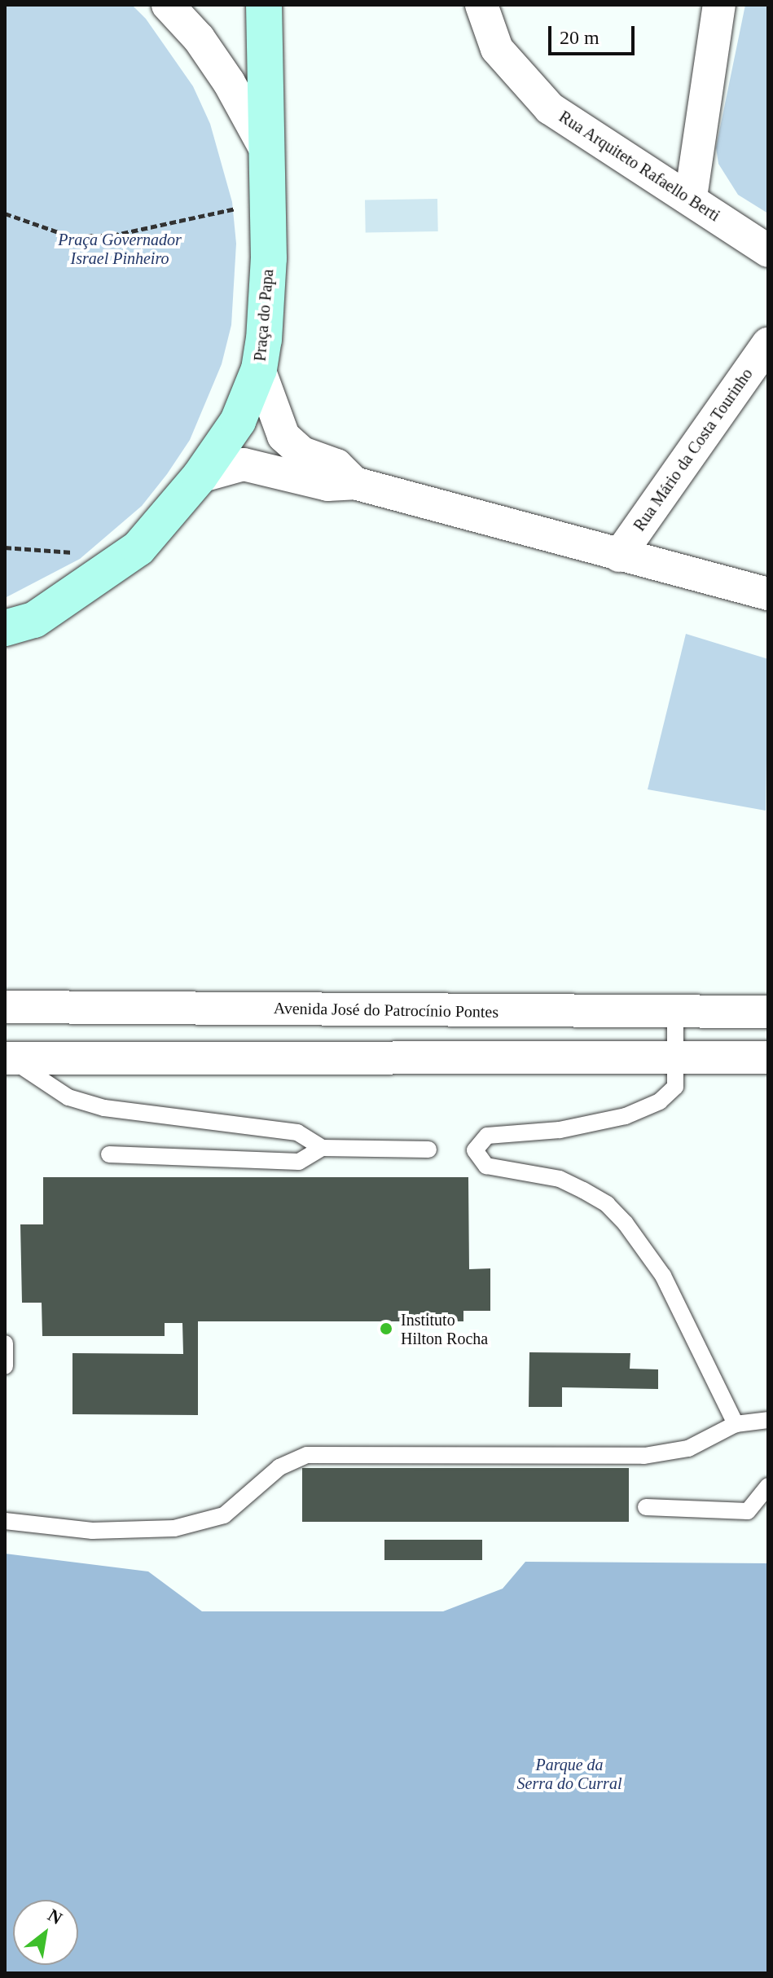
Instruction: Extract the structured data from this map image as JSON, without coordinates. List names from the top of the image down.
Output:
{
  "streets": {
    "street": [
      "Rua Arquiteto Rafaello Berti",
      "Praça do Papa",
      "Rua Mário da Costa Tourinho",
      "Avenida José do Patrocínio Pontes"
    ]
  },
  "parks": ["Praça Governador Israel Pinheiro", "Parque da Serra do Curral"],
  "places": ["Instituto Hilton Rocha"],
  "scale_bar": "20 m",
  "north": "top right"
}
